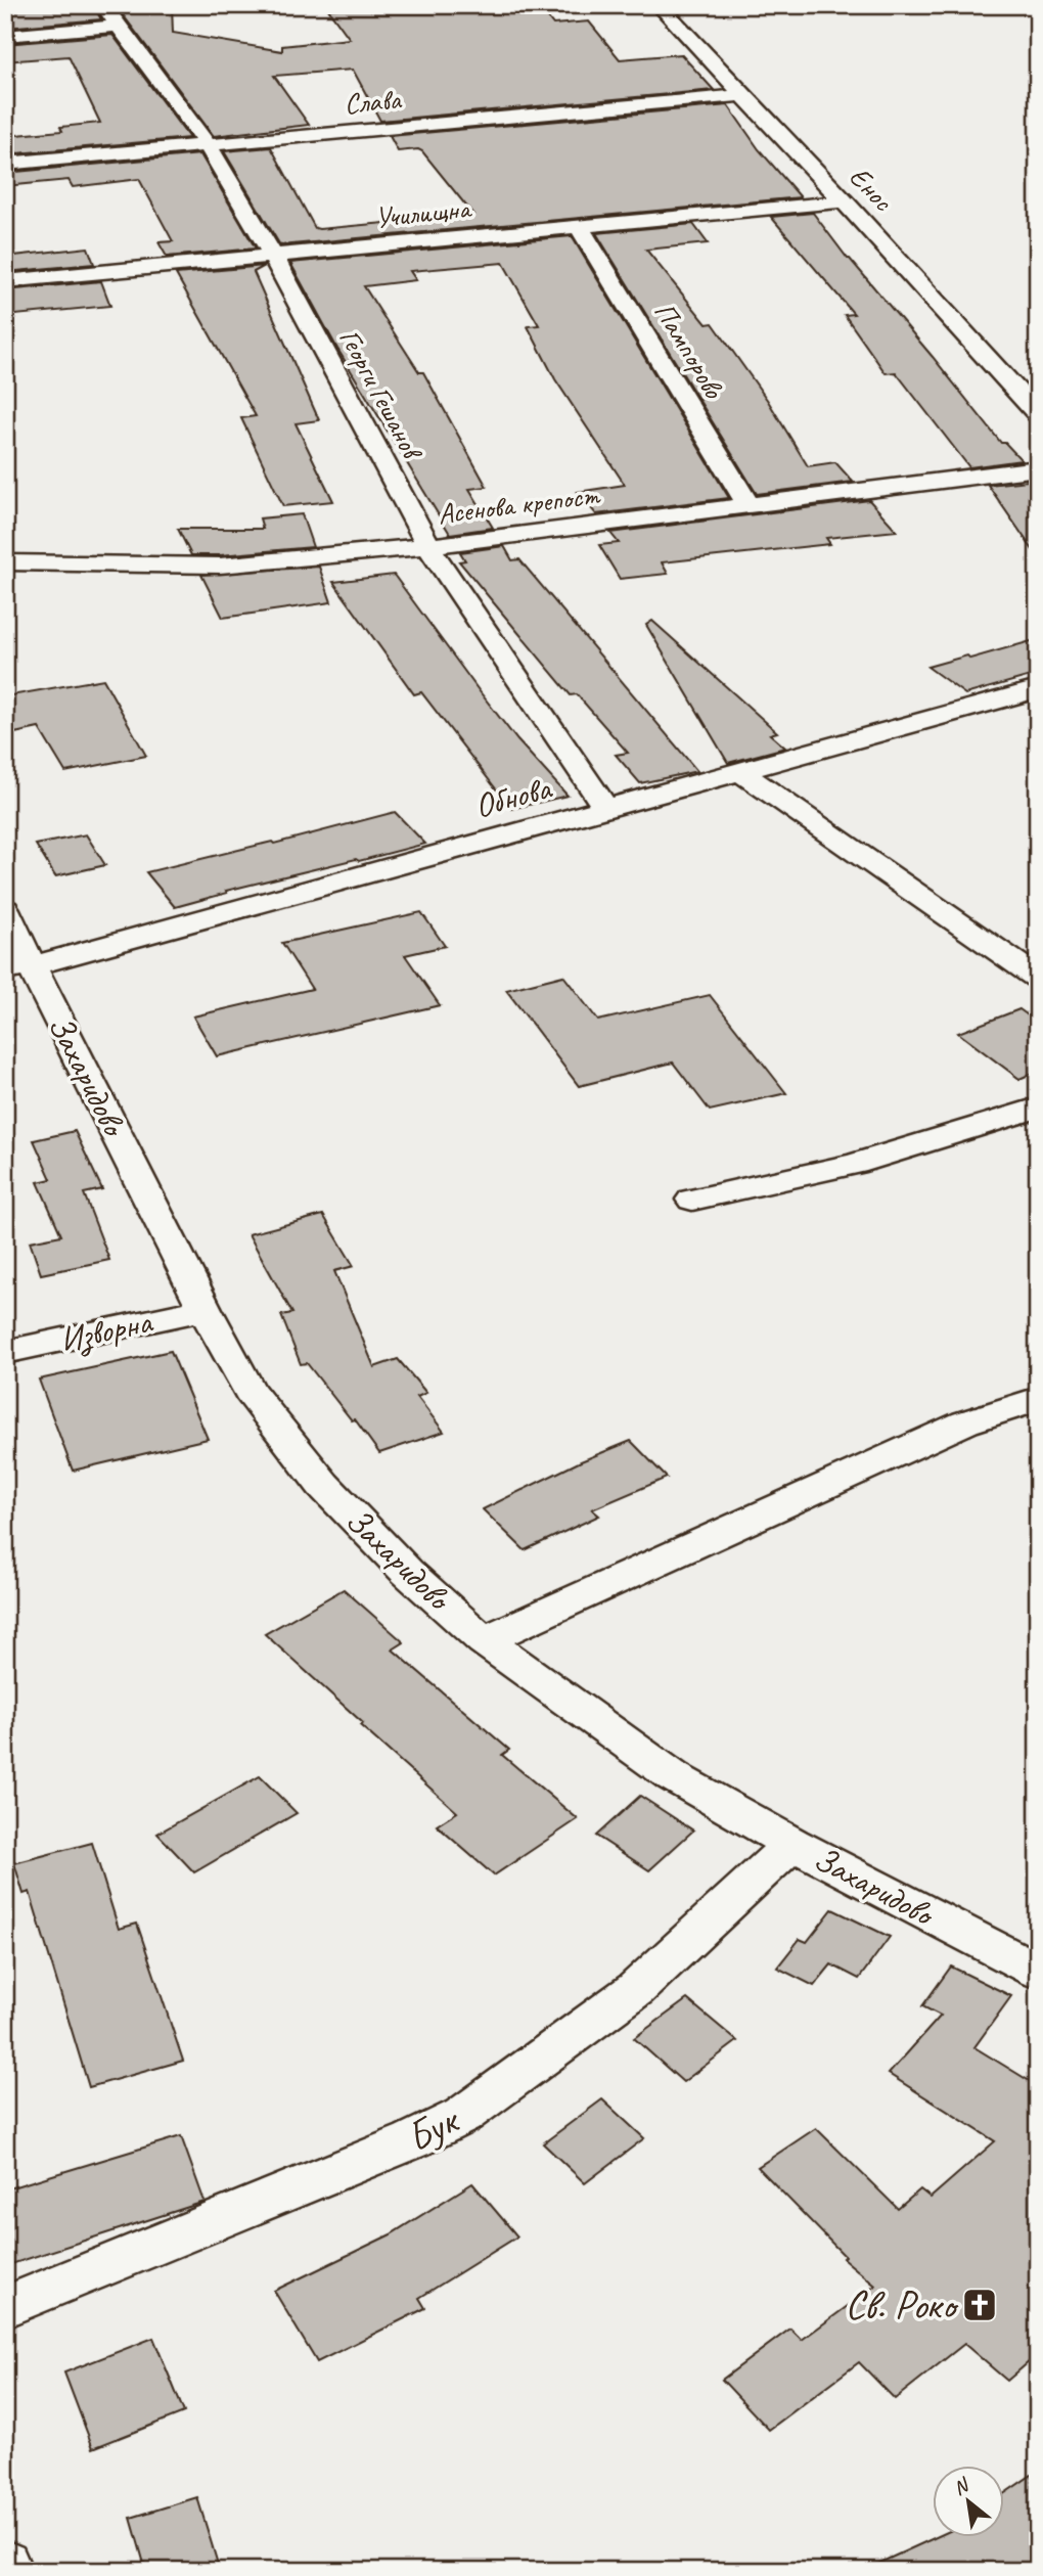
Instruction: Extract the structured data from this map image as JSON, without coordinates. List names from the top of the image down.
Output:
{
  "streets": {
    "street": [
      "Слава",
      "Енос",
      "Училищна",
      "Пампорово",
      "Георги Гешанов",
      "Асенова крепост",
      "Обнова",
      "Захаридово",
      "Изворна",
      "Бук"
    ]
  },
  "crossings": [
    ["Слава", "Енос"],
    ["Слава", "Георги Гешанов"],
    ["Енос", "Училищна"],
    ["Училищна", "Пампорово"],
    ["Училищна", "Георги Гешанов"],
    ["Пампорово", "Асенова крепост"],
    ["Георги Гешанов", "Асенова крепост"],
    ["Георги Гешанов", "Обнова"],
    ["Обнова", "Захаридово"],
    ["Захаридово", "Изворна"],
    ["Захаридово", "Бук"]
  ],
  "places": {
    "church": ["Св. Роко"]
  },
  "north": "top left"
}
